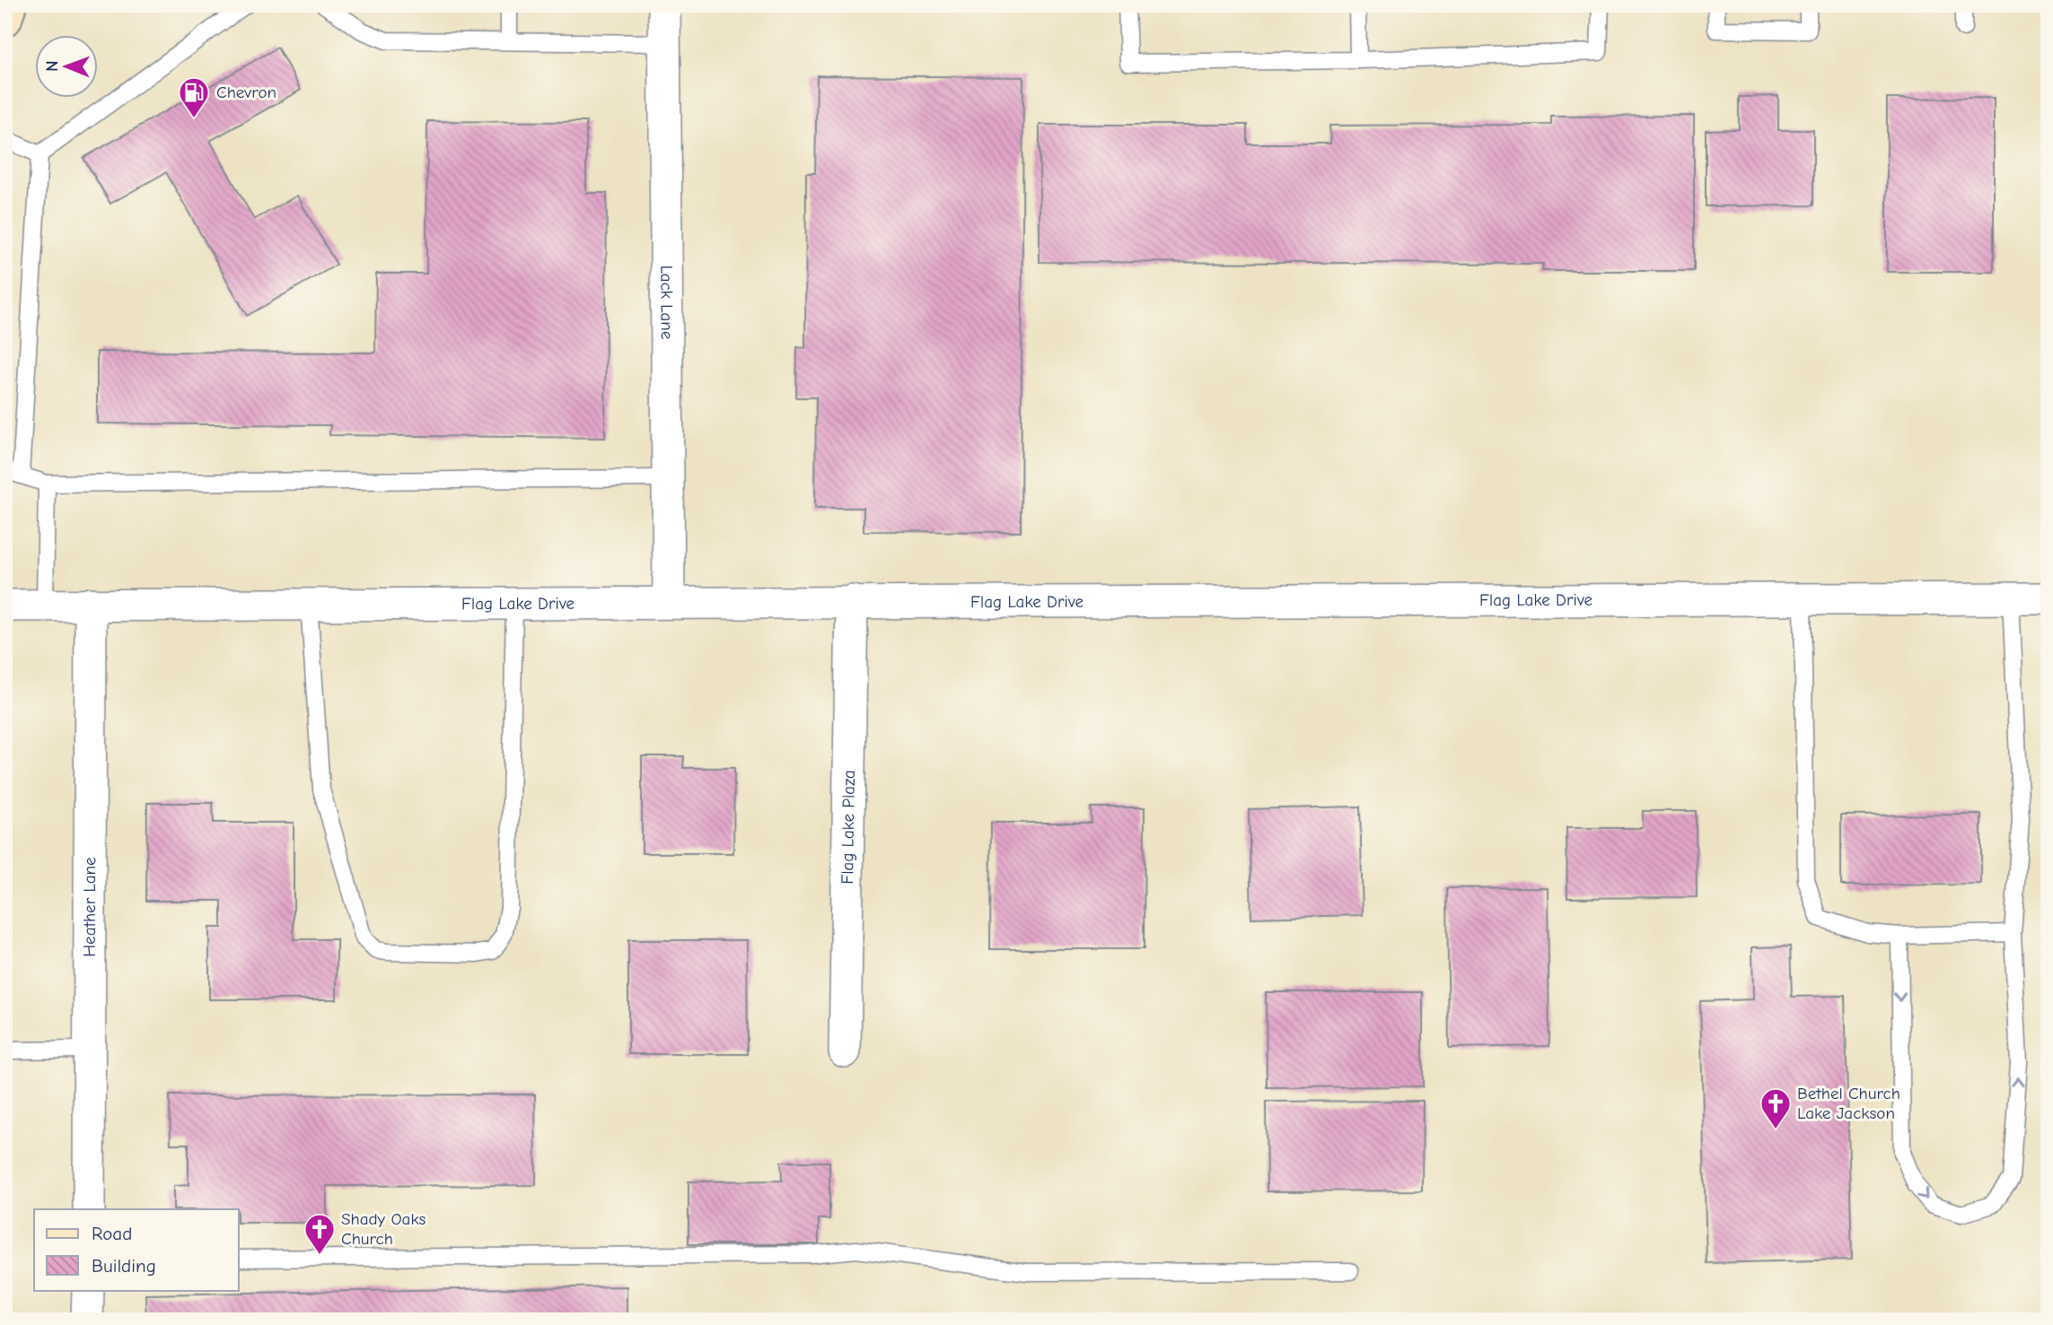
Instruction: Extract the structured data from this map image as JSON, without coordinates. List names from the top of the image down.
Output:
{
  "streets": {
    "street": [
      "Lack Lane",
      "Flag Lake Drive",
      "Flag Lake Plaza",
      "Heather Lane"
    ]
  },
  "crossings": [
    ["Lack Lane", "Flag Lake Drive"],
    ["Flag Lake Drive", "Flag Lake Plaza"],
    ["Flag Lake Drive", "Heather Lane"]
  ],
  "places": {
    "fuel station": ["Chevron"],
    "church": ["Bethel Church Lake Jackson", "Shady Oaks Church"]
  },
  "legend": ["Road", "Building"],
  "north": "left"
}
